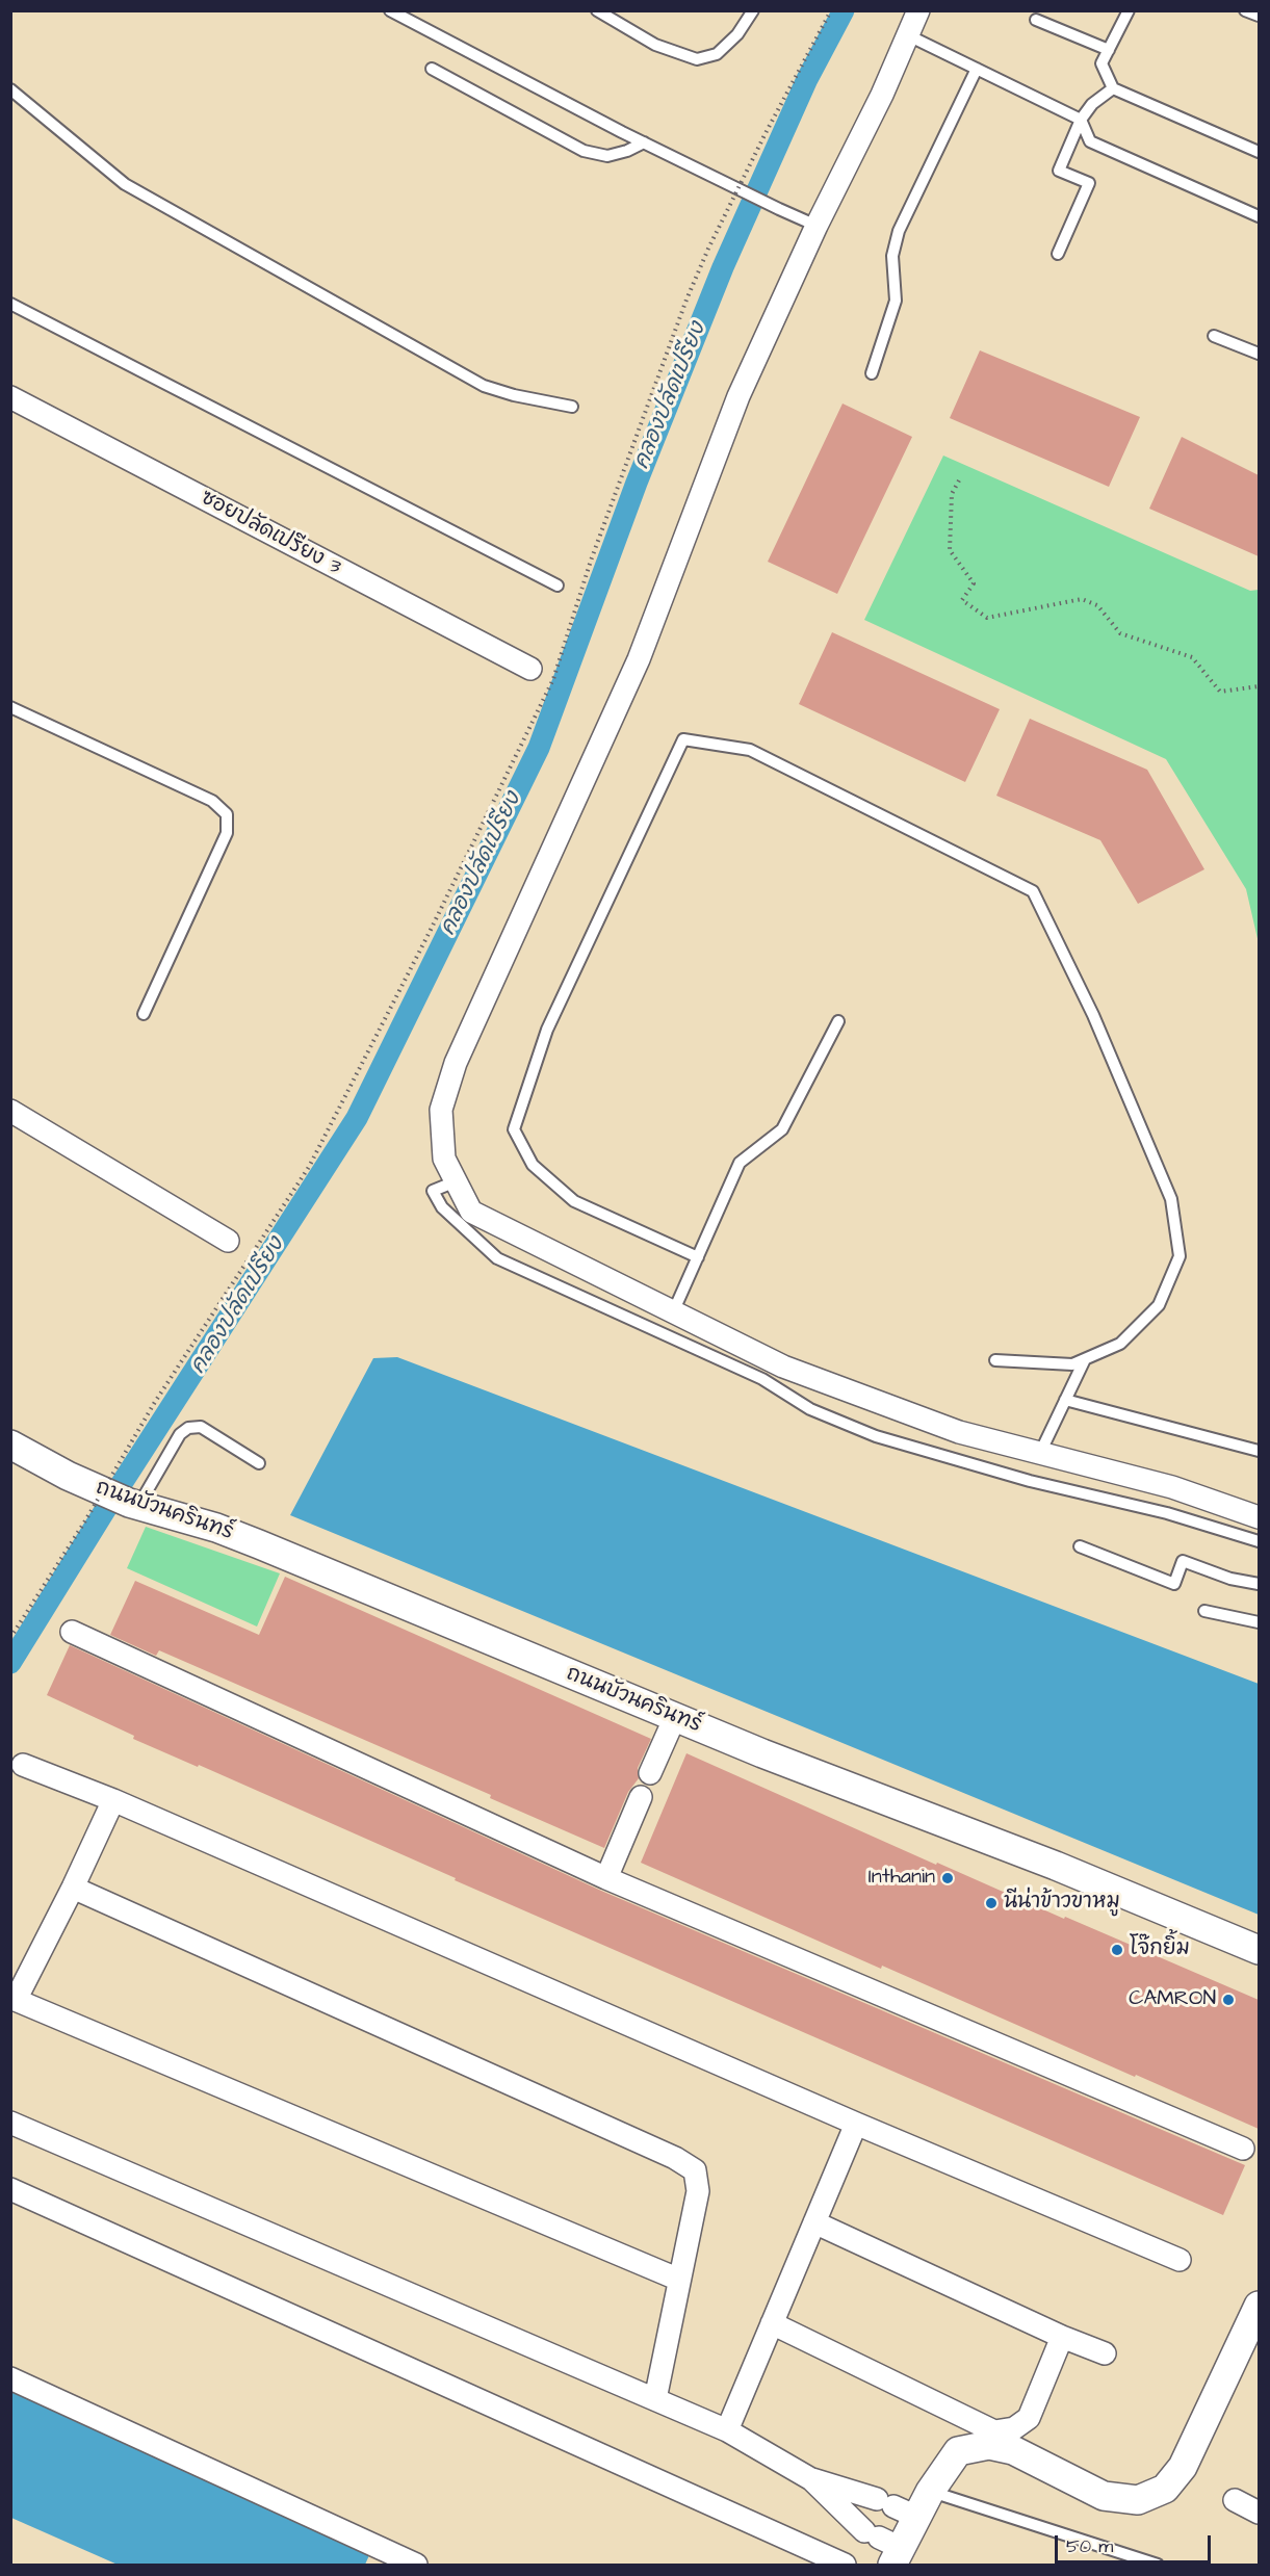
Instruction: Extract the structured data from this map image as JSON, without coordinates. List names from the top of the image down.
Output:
{
  "streets": {
    "street": ["ซอยปลัดเปรียง 3", "ถนนบัวนครินทร์"]
  },
  "water": ["คลองปลัดเปรียง"],
  "places": [
    "Inthanin",
    "นีน่าข้าวขาหมู",
    "โจ๊กยิ้ม",
    "CAMRON"
  ],
  "scale_bar": "50 m"
}
